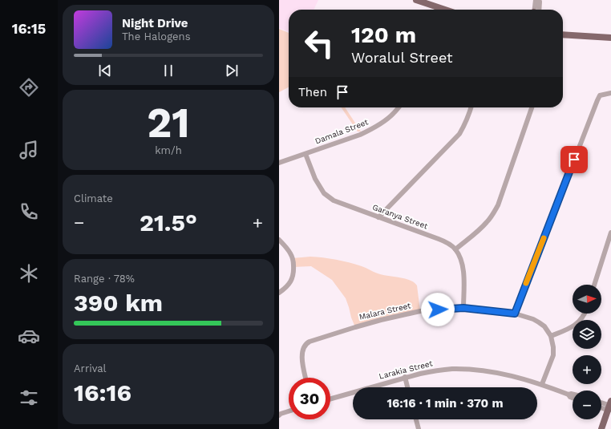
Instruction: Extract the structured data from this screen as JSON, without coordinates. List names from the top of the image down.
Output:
{
  "streets": {
    "street": [
      "Damala Street",
      "Garanya Street",
      "Malara Street",
      "Larakia Street"
    ]
  },
  "crossings": [
    ["Damala Street", "Garanya Street"]
  ],
  "north": "right",
  "page": {
    "tabs": "16:15",
    "turn": ["120 m", "Woralul Street"],
    "song": ["Night Drive", "The Halogens"],
    "then": "Then",
    "tile": [
      ["21", "km/h"],
      "Climate",
      ["Range · 78%", "390 km"],
      ["Arrival", "16:16"]
    ],
    "heat": ["−", "21.5°", "+"],
    "map_buttons": ["+", "−"],
    "limit": "30",
    "trip": "16:16 · 1 min · 370 m"
  }
}
